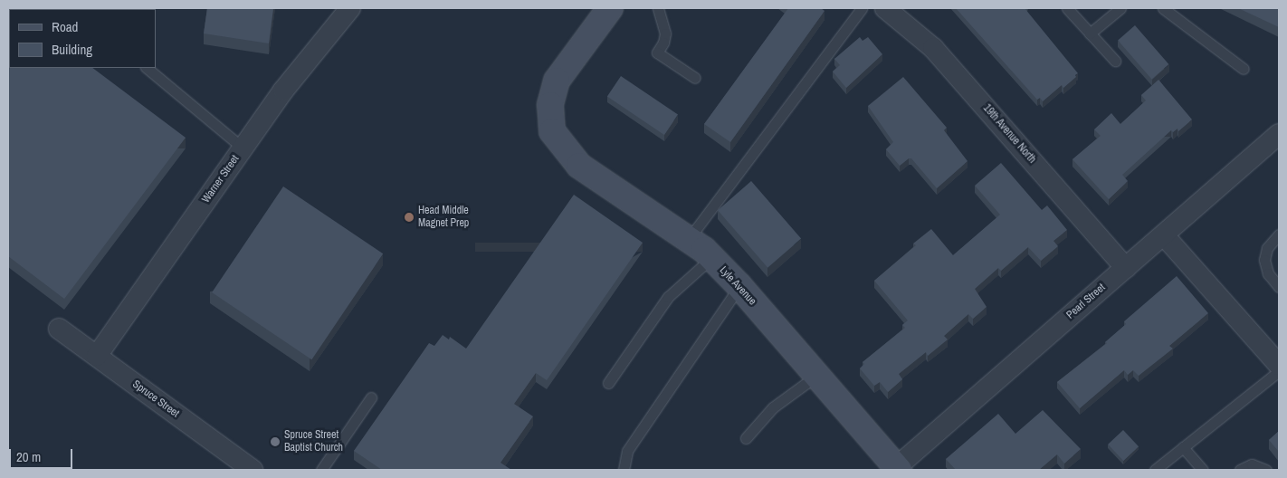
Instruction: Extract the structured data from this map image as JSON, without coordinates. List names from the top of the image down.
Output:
{
  "streets": {
    "street": [
      "19th Avenue North",
      "Warner Street",
      "Lyle Avenue",
      "Pearl Street",
      "Spruce Street"
    ]
  },
  "crossings": [
    ["19th Avenue North", "Pearl Street"],
    ["Warner Street", "Spruce Street"],
    ["Lyle Avenue", "Pearl Street"]
  ],
  "places": ["Head Middle Magnet Prep", "Spruce Street Baptist Church"],
  "legend": ["Road", "Building"],
  "scale_bar": "20 m"
}
